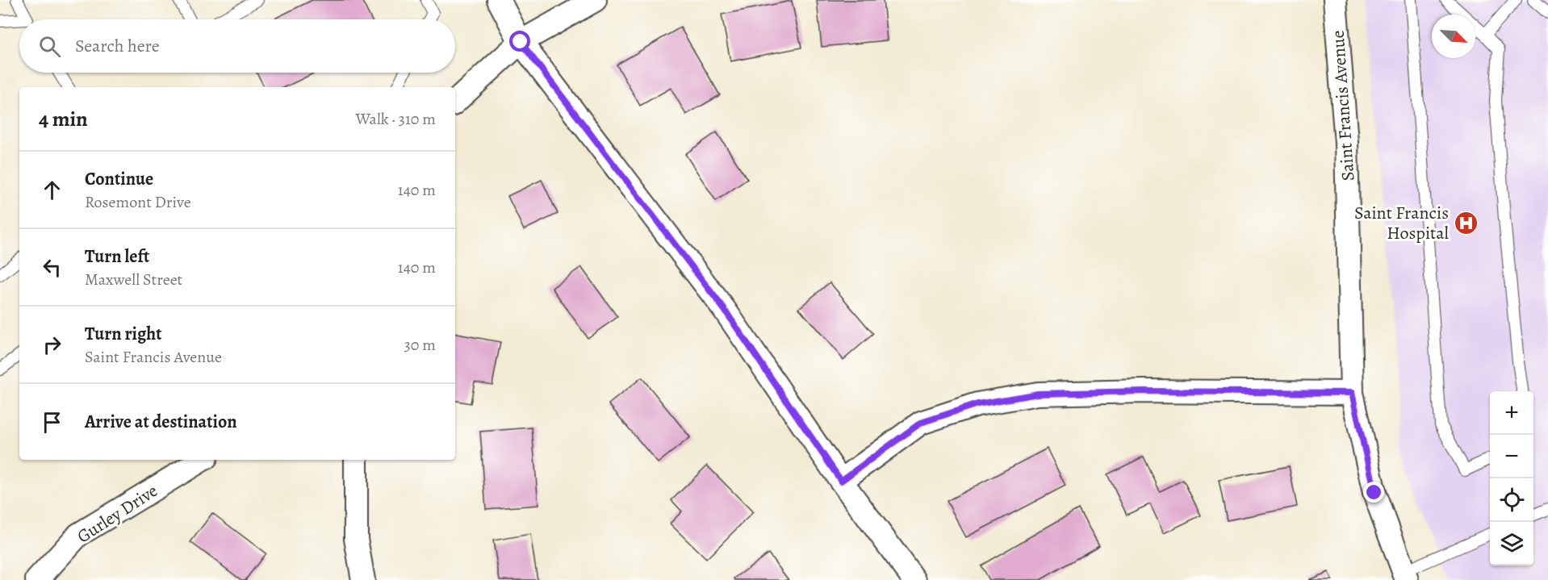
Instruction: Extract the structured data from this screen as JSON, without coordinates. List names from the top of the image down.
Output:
{
  "streets": {
    "street": ["Saint Francis Avenue", "Gurley Drive"]
  },
  "places": {
    "hospital": ["Saint Francis Hospital"]
  },
  "north": "bottom right",
  "page": {
    "search": "Search here",
    "heading": ["4 min", "Walk · 310 m"],
    "list": [
      ["Continue", "Rosemont Drive", "140 m"],
      ["Turn left", "Maxwell Street", "140 m"],
      ["Turn right", "Saint Francis Avenue", "30 m"],
      "Arrive at destination"
    ],
    "map_buttons": ["+", "−"]
  }
}
